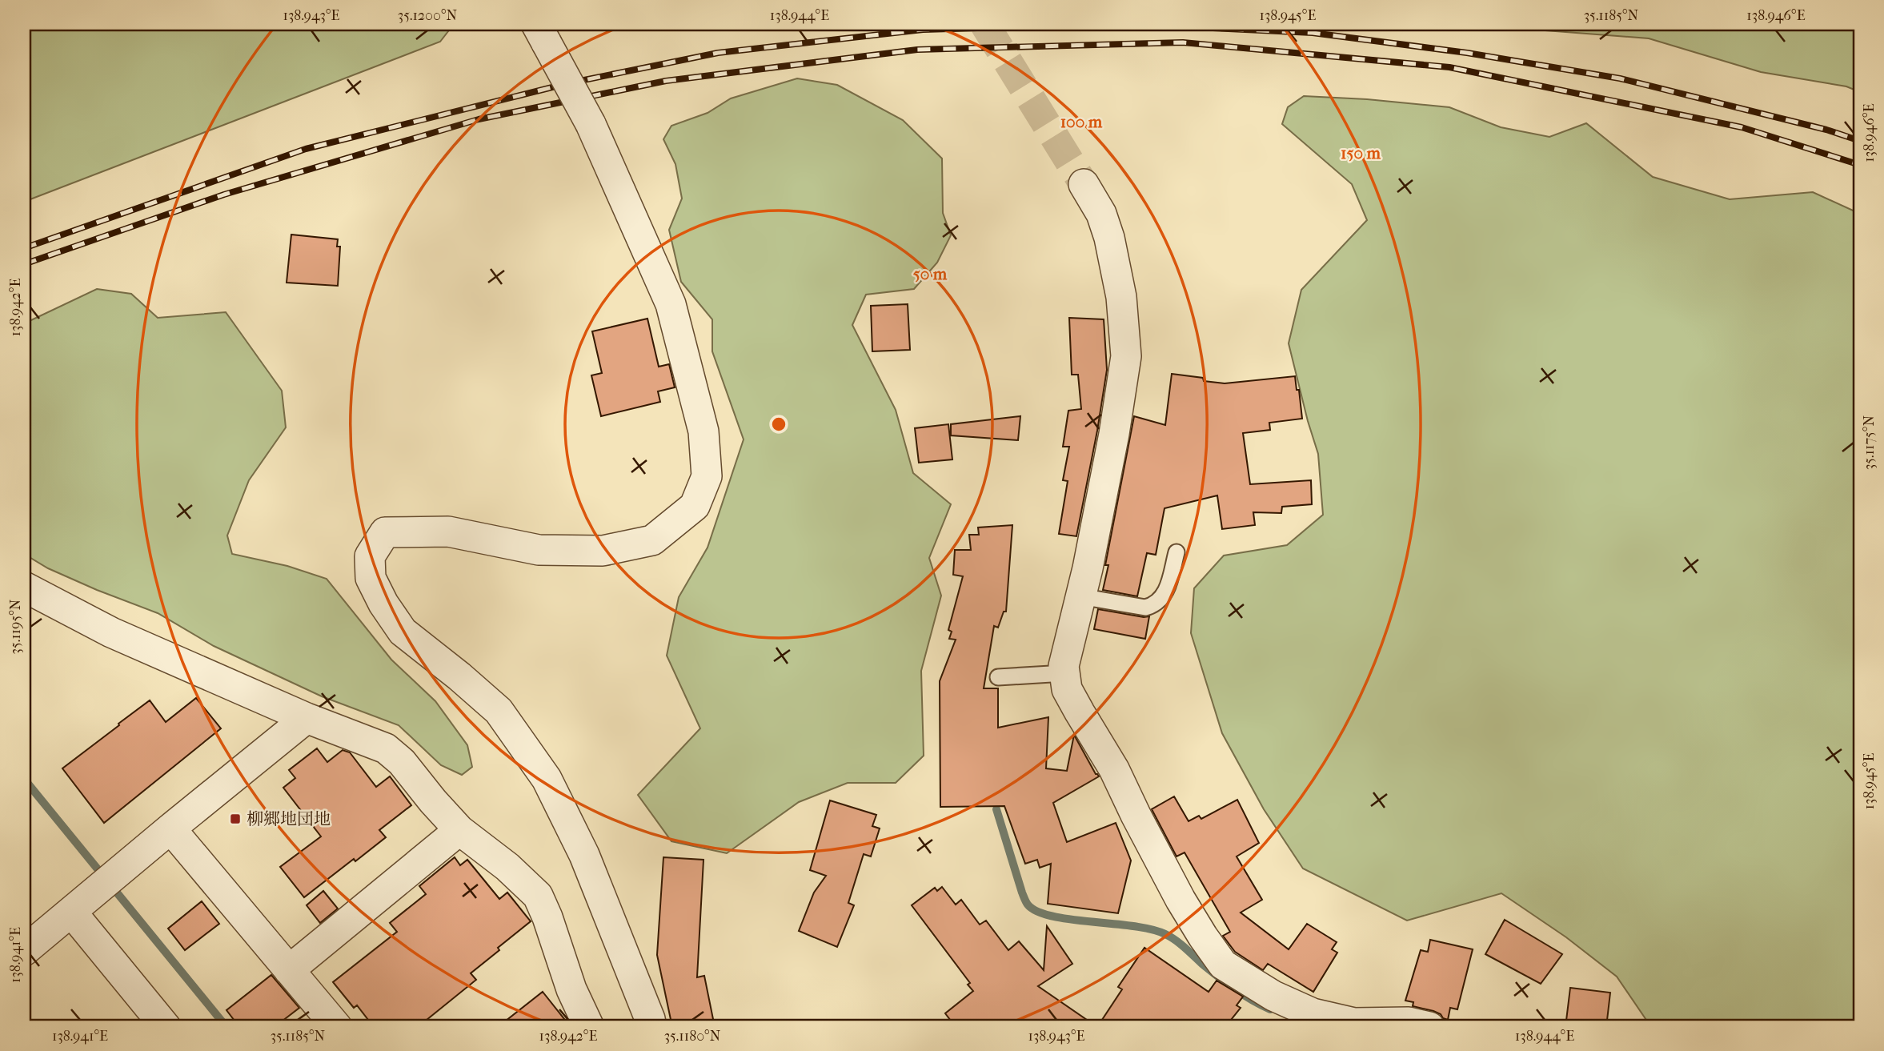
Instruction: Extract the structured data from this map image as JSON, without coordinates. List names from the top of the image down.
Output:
{
  "places": {
    "transit": ["柳郷地団地"]
  },
  "coordinates": [
    "138.943°E",
    "35.1200°N",
    "138.944°E",
    "138.945°E",
    "35.1185°N",
    "138.946°E",
    "138.942°E",
    "35.1175°N",
    "35.1195°N",
    "138.941°E",
    "35.1180°N"
  ],
  "rings": ["100 m", "150 m", "50 m"]
}
